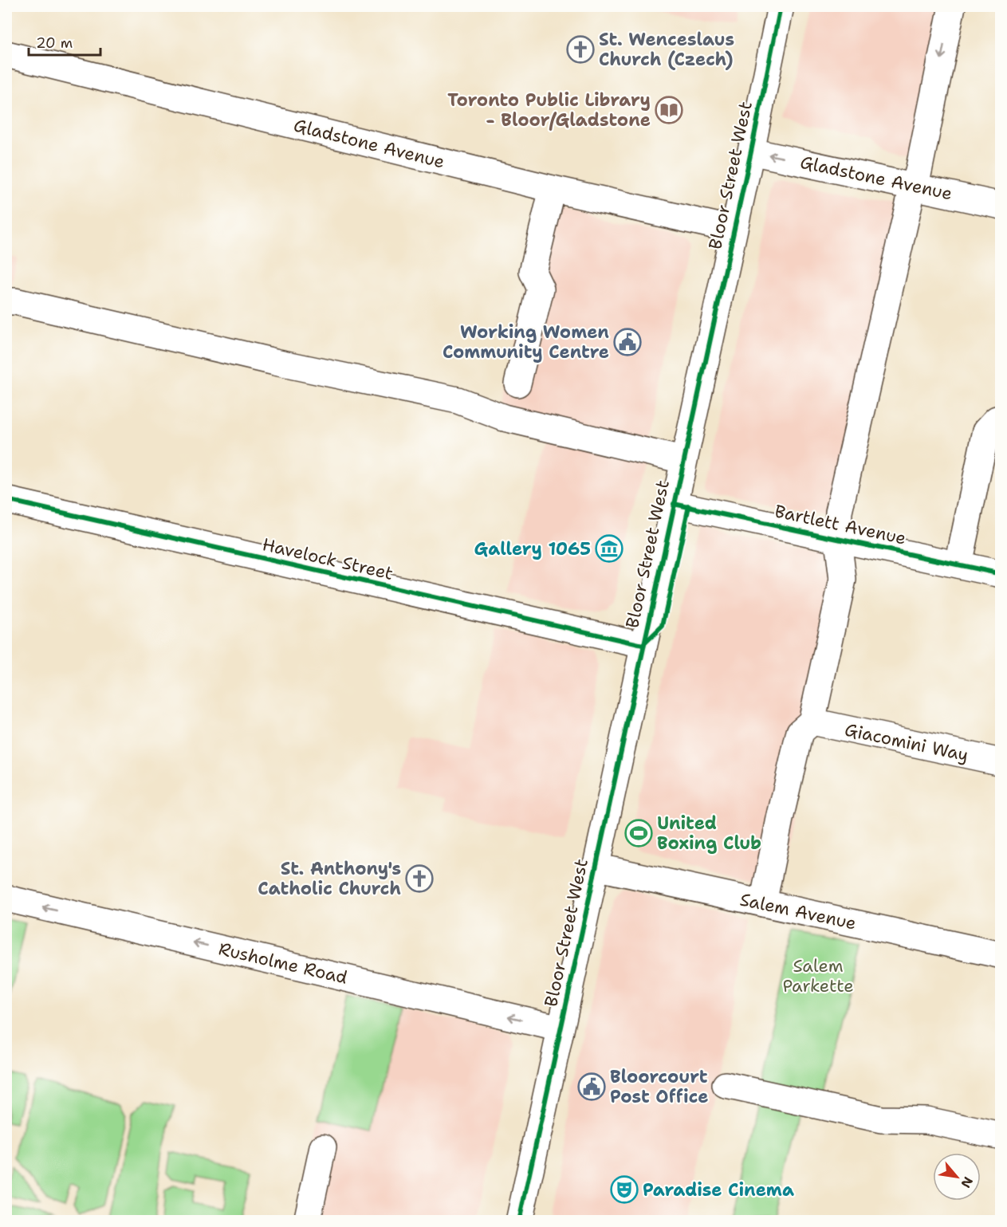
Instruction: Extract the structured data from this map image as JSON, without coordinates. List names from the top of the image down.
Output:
{
  "streets": {
    "street": [
      "Gladstone Avenue",
      "Bloor Street West",
      "Bartlett Avenue",
      "Havelock Street",
      "Giacomini Way",
      "Salem Avenue",
      "Rusholme Road"
    ]
  },
  "crossings": [
    ["Gladstone Avenue", "Bloor Street West"],
    ["Bloor Street West", "Bartlett Avenue"],
    ["Bloor Street West", "Havelock Street"],
    ["Bloor Street West", "Salem Avenue"],
    ["Bloor Street West", "Rusholme Road"]
  ],
  "one_way": ["Rusholme Road"],
  "parks": ["Salem Parkette"],
  "places": {
    "church": ["St. Wenceslaus Church (Czech)", "St. Anthony's Catholic Church"],
    "library": ["Toronto Public Library - Bloor/Gladstone"],
    "public building": ["Working Women Community Centre", "Bloorcourt Post Office"],
    "museum": ["Gallery 1065"],
    "sports": ["United Boxing Club"],
    "theatre": ["Paradise Cinema"]
  },
  "scale_bar": "20 m",
  "north": "bottom right"
}
